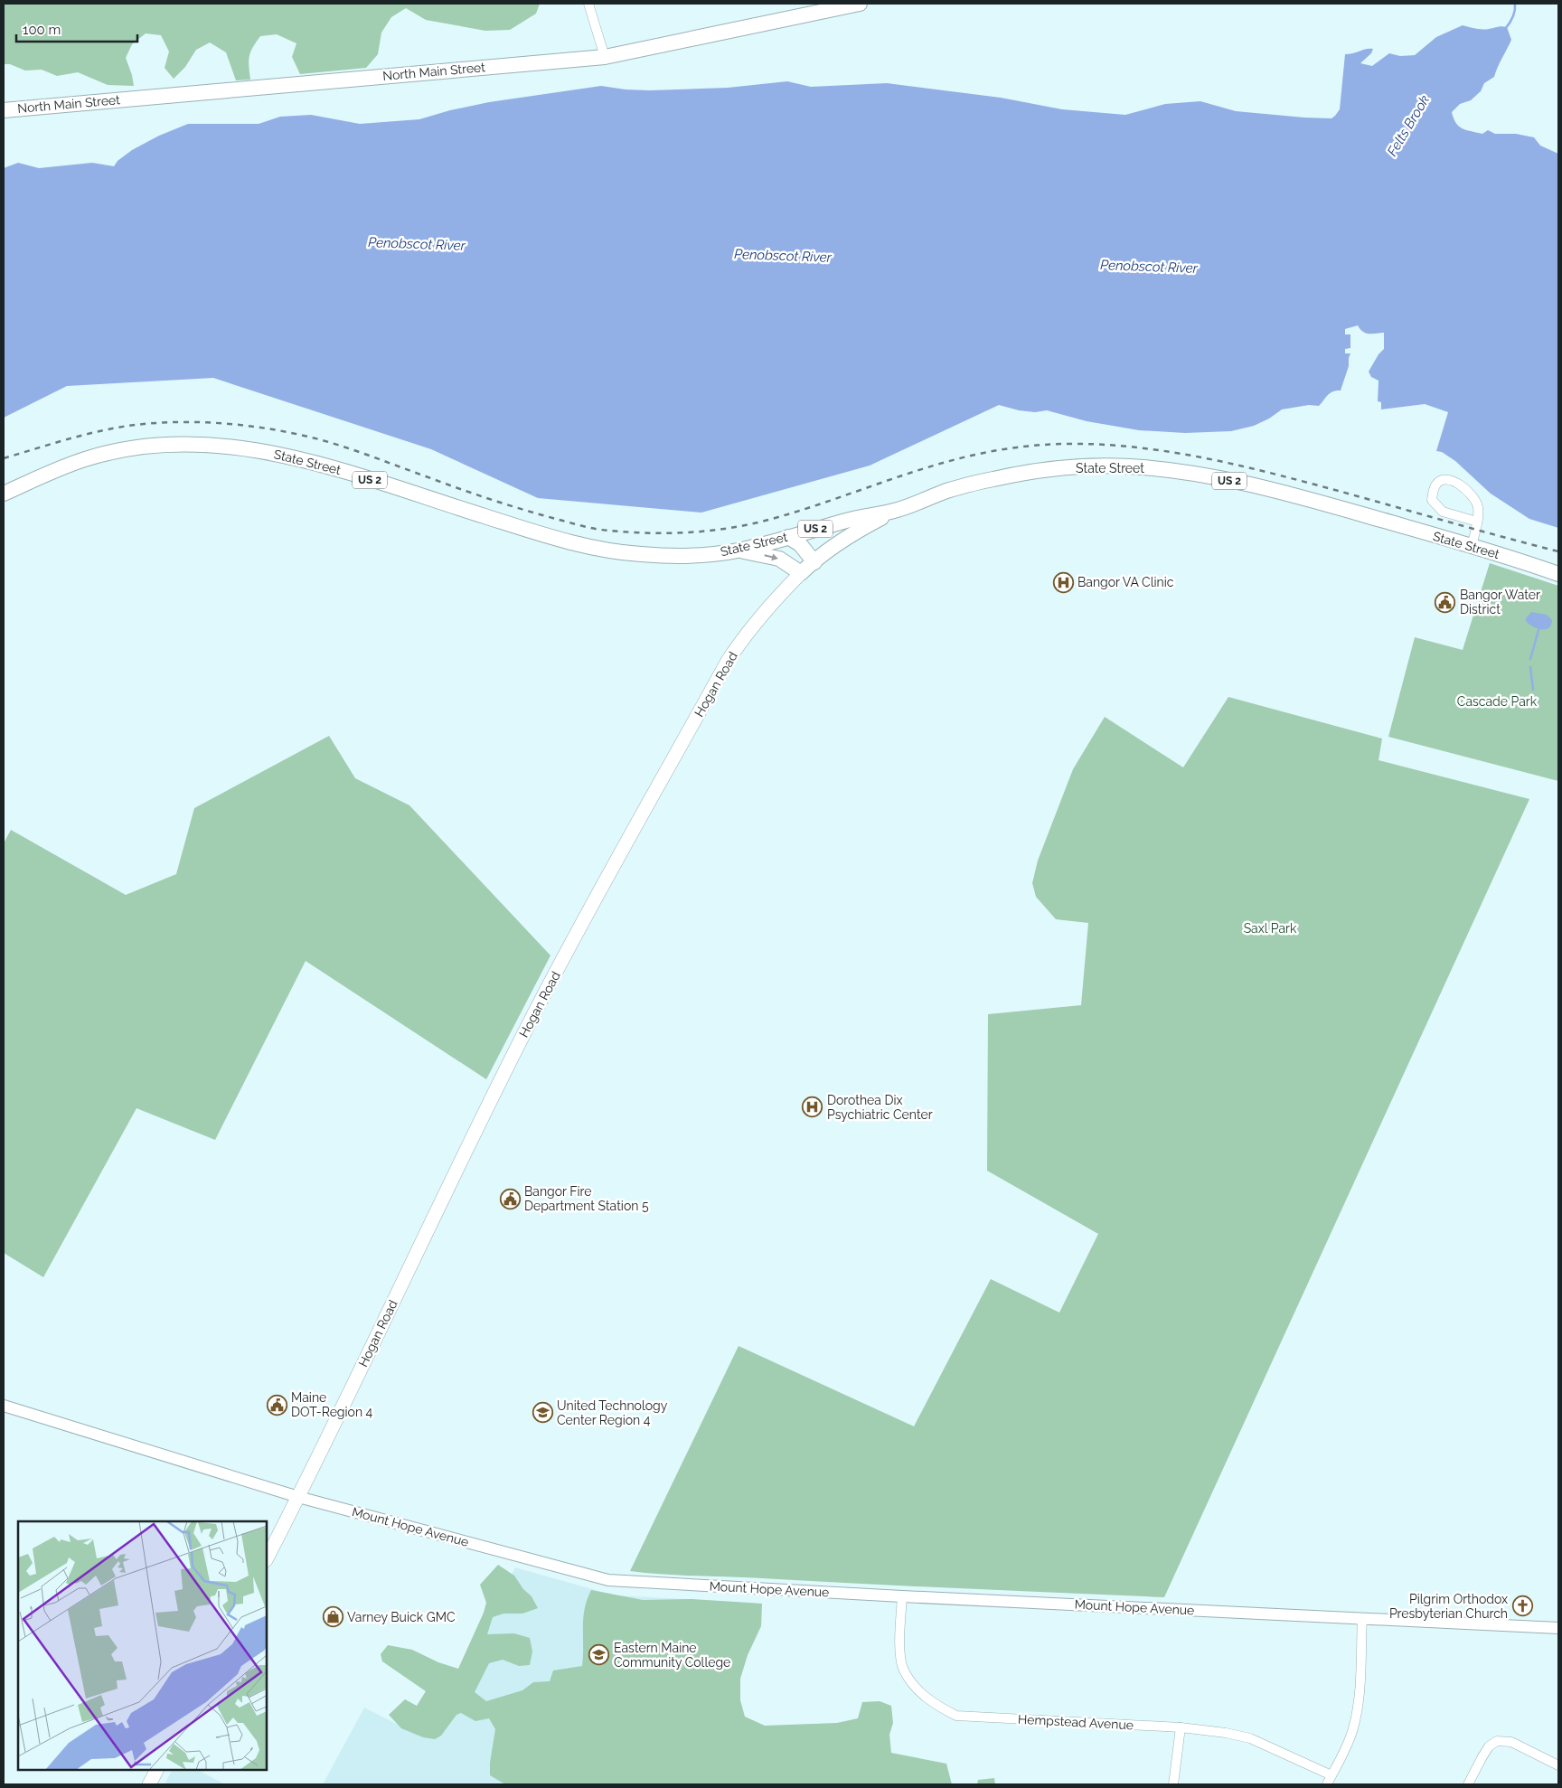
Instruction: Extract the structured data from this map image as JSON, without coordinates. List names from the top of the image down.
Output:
{
  "streets": {
    "main road": [
      "North Main Street",
      "State Street",
      "US 2",
      "Hogan Road"
    ],
    "street": ["Mount Hope Avenue", "Hempstead Avenue"]
  },
  "crossings": [
    ["State Street", "Hogan Road"],
    ["Hogan Road", "Mount Hope Avenue"],
    ["Mount Hope Avenue", "Hempstead Avenue"]
  ],
  "water": ["Felts Brook", "Penobscot River"],
  "parks": ["Cascade Park", "Saxl Park"],
  "places": {
    "hospital": ["Bangor VA Clinic", "Dorothea Dix Psychiatric Center"],
    "public building": ["Bangor Water District", "Bangor Fire Department Station 5", "Maine DOT-Region 4"],
    "school or university": ["United Technology Center Region 4", "Eastern Maine Community College"],
    "church": ["Pilgrim Orthodox Presbyterian Church"],
    "shop": ["Varney Buick GMC"]
  },
  "scale_bar": "100 m"
}
